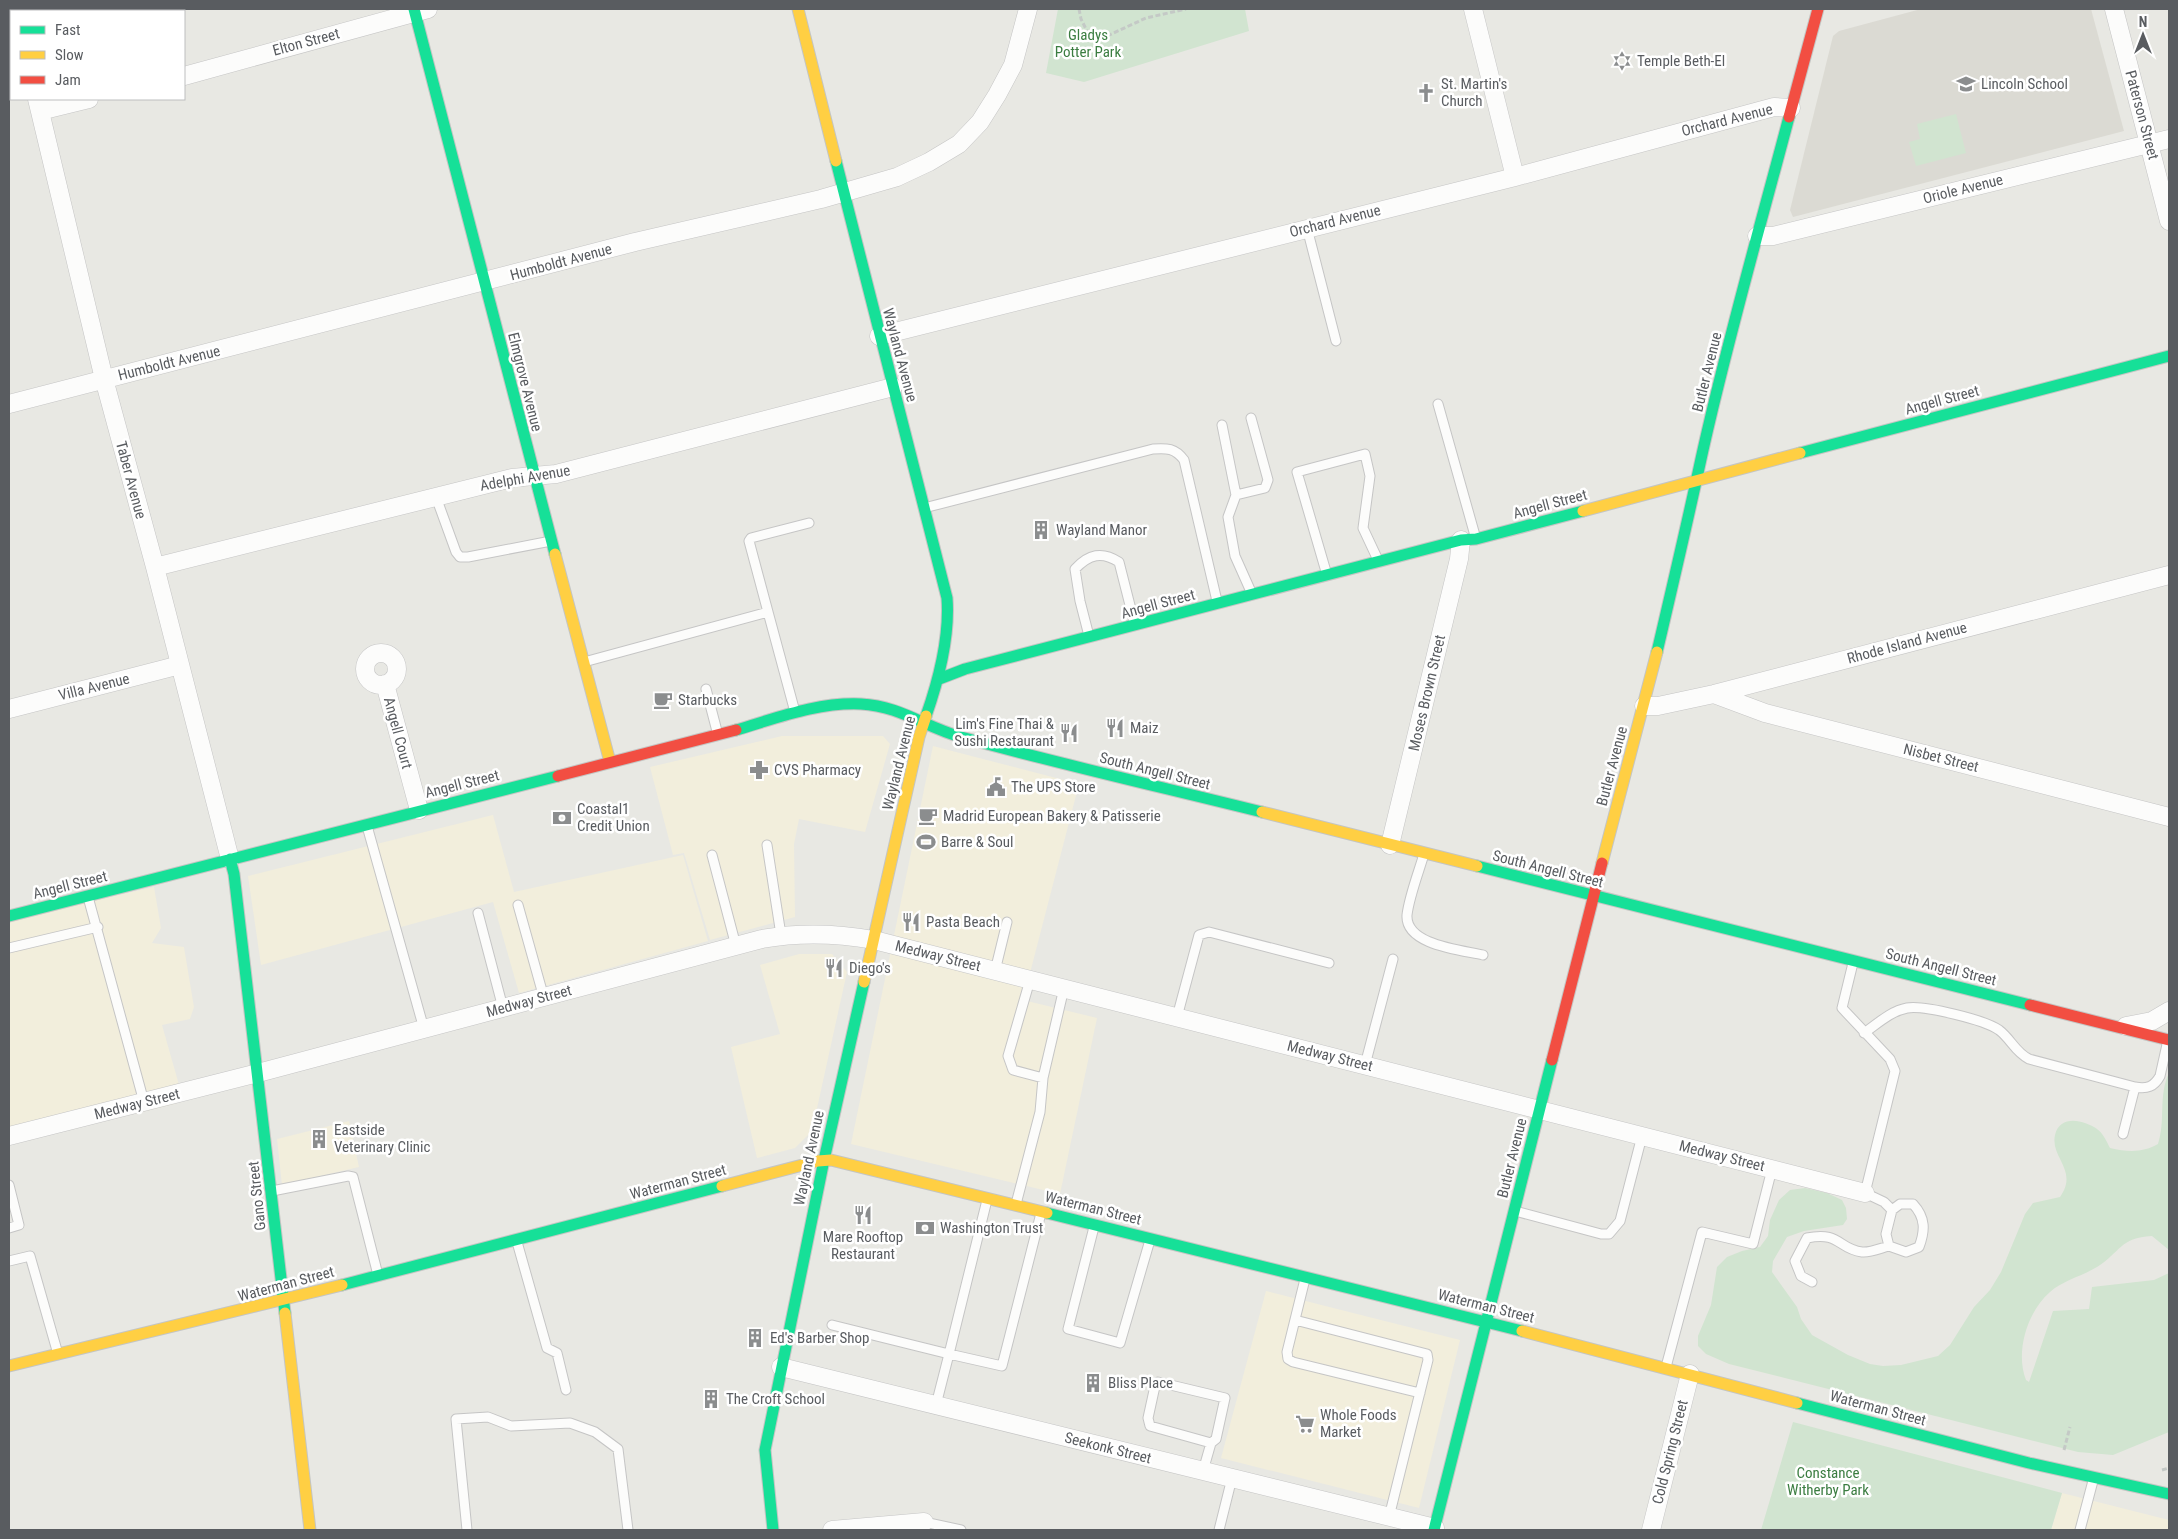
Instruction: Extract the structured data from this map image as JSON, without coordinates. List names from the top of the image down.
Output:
{
  "streets": {
    "main road": [
      "Wayland Avenue",
      "Butler Avenue",
      "Elmgrove Avenue",
      "Angell Street",
      "South Angell Street",
      "Waterman Street",
      "Gano Street"
    ],
    "street": [
      "Elton Street",
      "Paterson Street",
      "Orchard Avenue",
      "Oriole Avenue",
      "Humboldt Avenue",
      "Adelphi Avenue",
      "Taber Avenue",
      "Rhode Island Avenue",
      "Villa Avenue",
      "Moses Brown Street",
      "Angell Court",
      "Nisbet Street",
      "Medway Street",
      "Seekonk Street",
      "Cold Spring Street"
    ]
  },
  "crossings": [
    ["Elton Street", "Elmgrove Avenue"],
    ["Paterson Street", "Oriole Avenue"],
    ["Orchard Avenue", "Wayland Avenue"],
    ["Orchard Avenue", "Butler Avenue"],
    ["Oriole Avenue", "Butler Avenue"],
    ["Humboldt Avenue", "Wayland Avenue"],
    ["Humboldt Avenue", "Elmgrove Avenue"],
    ["Humboldt Avenue", "Taber Avenue"],
    ["Wayland Avenue", "Angell Street"],
    ["Wayland Avenue", "Adelphi Avenue"],
    ["Wayland Avenue", "South Angell Street"],
    ["Wayland Avenue", "Medway Street"],
    ["Wayland Avenue", "Waterman Street"],
    ["Wayland Avenue", "Seekonk Street"],
    ["Butler Avenue", "Angell Street"],
    ["Butler Avenue", "Rhode Island Avenue"],
    ["Butler Avenue", "South Angell Street"],
    ["Butler Avenue", "Medway Street"],
    ["Butler Avenue", "Waterman Street"],
    ["Butler Avenue", "Seekonk Street"],
    ["Elmgrove Avenue", "Angell Street"],
    ["Elmgrove Avenue", "Adelphi Avenue"],
    ["Angell Street", "Taber Avenue"],
    ["Angell Street", "Moses Brown Street"],
    ["Angell Street", "Angell Court"],
    ["Angell Street", "South Angell Street"],
    ["Angell Street", "Gano Street"],
    ["Adelphi Avenue", "Taber Avenue"],
    ["Taber Avenue", "Villa Avenue"],
    ["Taber Avenue", "Gano Street"],
    ["Rhode Island Avenue", "Nisbet Street"],
    ["Moses Brown Street", "South Angell Street"],
    ["Medway Street", "Gano Street"],
    ["Waterman Street", "Gano Street"],
    ["Waterman Street", "Cold Spring Street"]
  ],
  "parks": ["Gladys Potter Park", "Constance Witherby Park"],
  "places": {
    "synagogue": ["Temple Beth-El"],
    "school or university": ["Lincoln School"],
    "church": ["St. Martin's Church"],
    "building": [
      "Wayland Manor",
      "Eastside Veterinary Clinic",
      "Ed's Barber Shop",
      "Bliss Place",
      "The Croft School"
    ],
    "cafe": ["Starbucks", "Madrid European Bakery & Patisserie"],
    "restaurant": [
      "Maiz",
      "Lim's Fine Thai & Sushi Restaurant",
      "Pasta Beach",
      "Diego's",
      "Mare Rooftop Restaurant"
    ],
    "pharmacy": ["CVS Pharmacy"],
    "public building": ["The UPS Store"],
    "bank": ["Coastal1 Credit Union", "Washington Trust"],
    "sports": ["Barre & Soul"],
    "supermarket": ["Whole Foods Market"]
  },
  "legend": ["Fast", "Slow", "Jam"],
  "north": "top"
}
